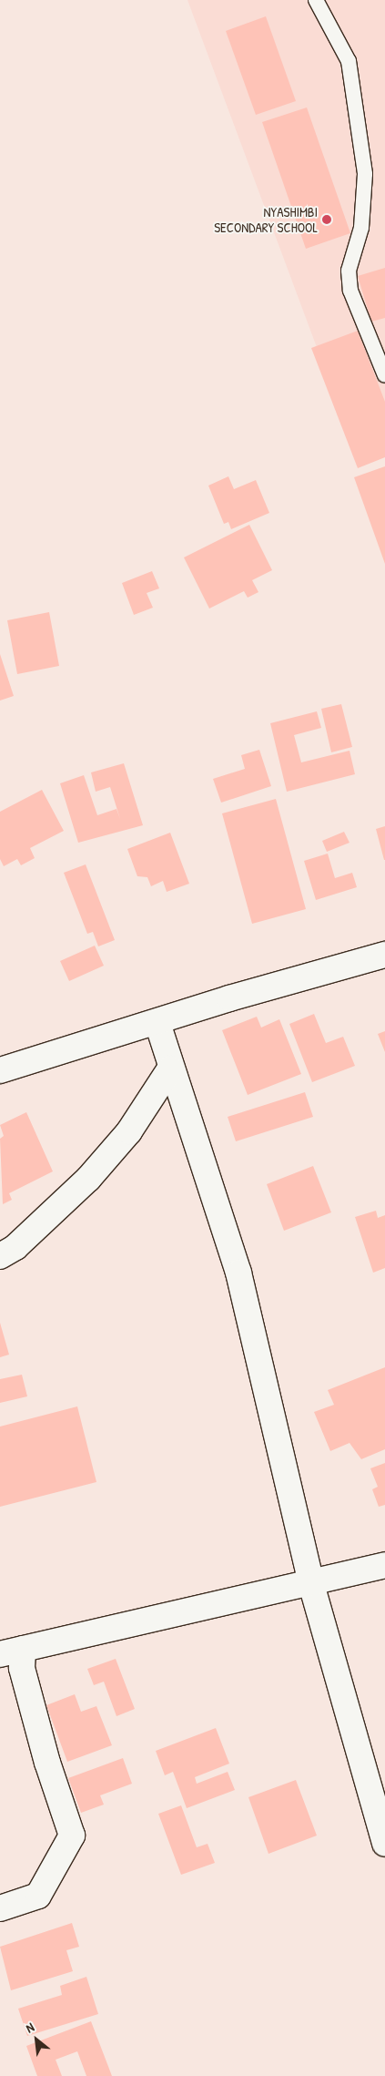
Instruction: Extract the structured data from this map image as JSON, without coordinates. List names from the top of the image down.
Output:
{
  "places": ["NYASHIMBI SECONDARY SCHOOL"],
  "north": "top left"
}
